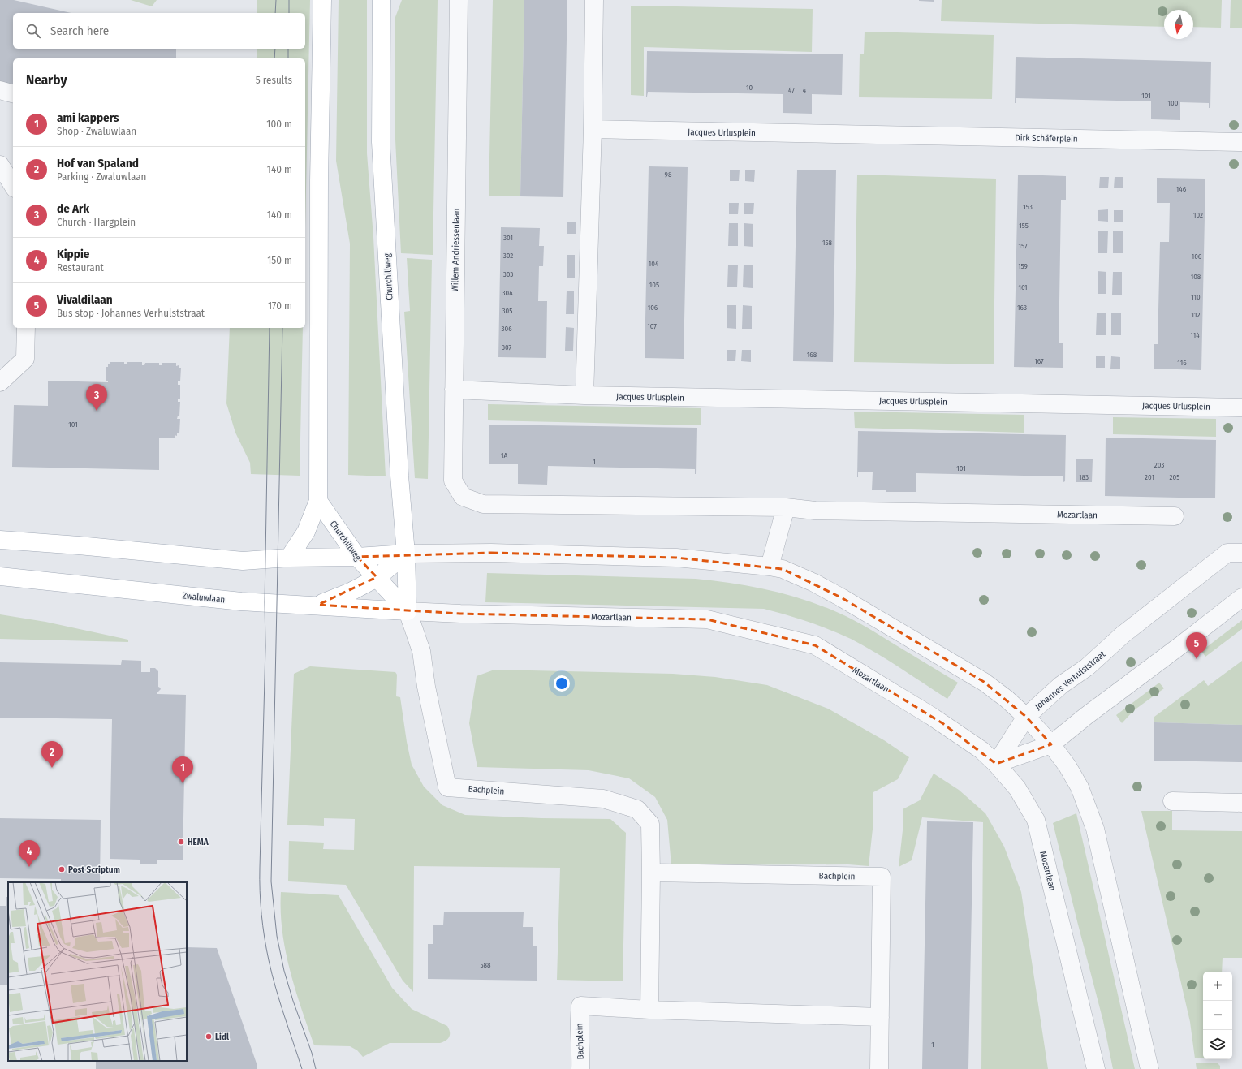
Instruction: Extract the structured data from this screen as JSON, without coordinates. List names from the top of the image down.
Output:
{
  "streets": {
    "main road": ["Churchillweg", "Zwaluwlaan"],
    "street": [
      "Jacques Urlusplein",
      "Dirk Schäferplein",
      "Willem Andriessenlaan",
      "Mozartlaan",
      "Johannes Verhulststraat",
      "Bachplein"
    ]
  },
  "crossings": [
    ["Jacques Urlusplein", "Dirk Schäferplein"],
    ["Jacques Urlusplein", "Willem Andriessenlaan"],
    ["Willem Andriessenlaan", "Mozartlaan"],
    ["Churchillweg", "Mozartlaan"],
    ["Churchillweg", "Zwaluwlaan"],
    ["Churchillweg", "Bachplein"],
    ["Mozartlaan", "Zwaluwlaan"],
    ["Mozartlaan", "Johannes Verhulststraat"],
    ["Mozartlaan", "Bachplein"],
    ["Zwaluwlaan", "Bachplein"]
  ],
  "places": ["HEMA", "Post Scriptum", "Lidl"],
  "house_numbers": [
    "10",
    "47",
    "4",
    "101",
    "100",
    "98",
    "146",
    "153",
    "102",
    "155",
    "301",
    "158",
    "157",
    "302",
    "106",
    "104",
    "159",
    "303",
    "108",
    "105",
    "161",
    "304",
    "110",
    "106",
    "163",
    "305",
    "112",
    "107",
    "306",
    "114",
    "307",
    "168",
    "167",
    "116",
    "101",
    "1A",
    "1",
    "203",
    "101",
    "183",
    "201",
    "205",
    "588",
    "1"
  ],
  "north": "bottom",
  "page": {
    "search": "Search here",
    "heading": ["Nearby", "5 results"],
    "list": [
      {
        "mark": "1",
        "name": "ami kappers",
        "note": "Shop · Zwaluwlaan",
        "value": "100 m"
      },
      {
        "mark": "2",
        "name": "Hof van Spaland",
        "note": "Parking · Zwaluwlaan",
        "value": "140 m"
      },
      {
        "mark": "3",
        "name": "de Ark",
        "note": "Church · Hargplein",
        "value": "140 m"
      },
      {
        "mark": "4",
        "name": "Kippie",
        "note": "Restaurant",
        "value": "150 m"
      },
      {
        "mark": "5",
        "name": "Vivaldilaan",
        "note": "Bus stop · Johannes Verhulststraat",
        "value": "170 m"
      }
    ],
    "pins": [
      "3",
      "5",
      "2",
      "1",
      "4"
    ],
    "map_buttons": ["+", "−"]
  }
}
